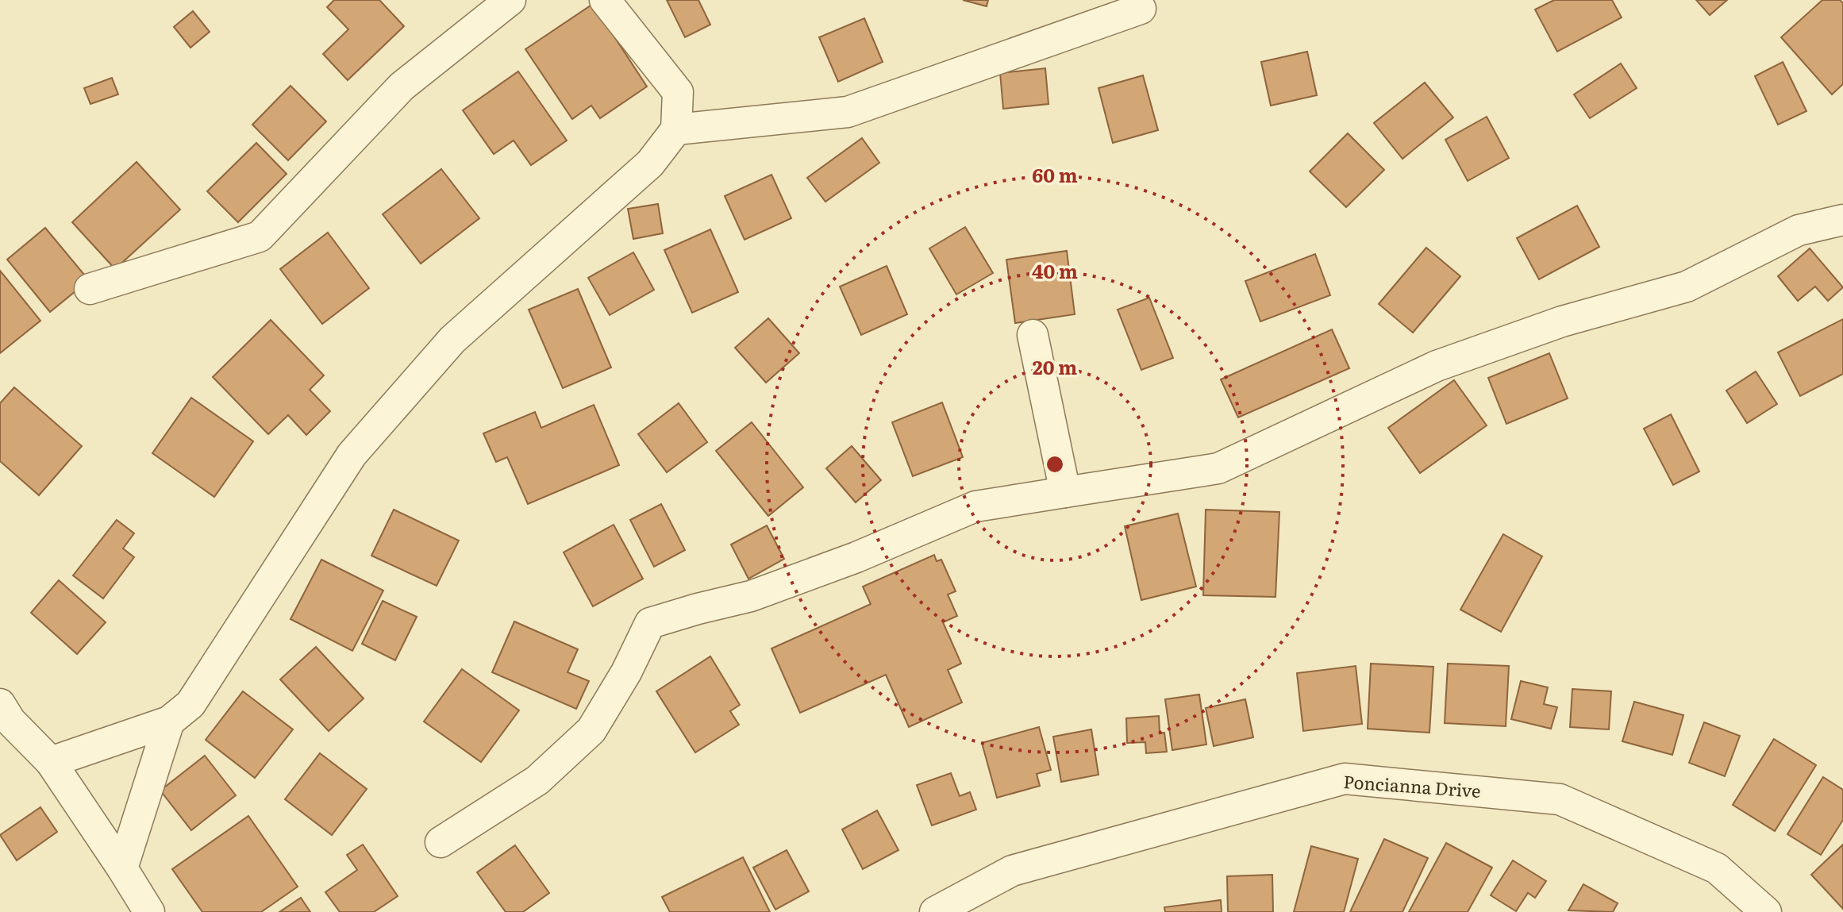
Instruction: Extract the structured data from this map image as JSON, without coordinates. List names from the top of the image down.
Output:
{
  "streets": {
    "street": ["Poncianna Drive"]
  },
  "rings": ["60 m", "40 m", "20 m"]
}
